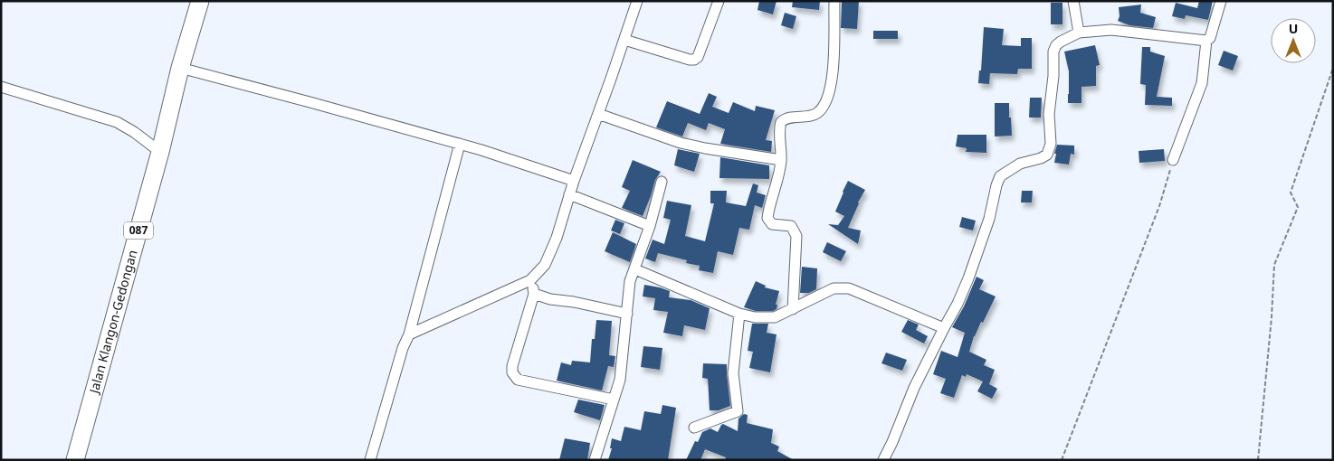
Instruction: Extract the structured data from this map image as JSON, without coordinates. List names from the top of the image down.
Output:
{
  "streets": {
    "main road": ["087", "Jalan Klangon-Gedongan"]
  },
  "north": "top"
}
